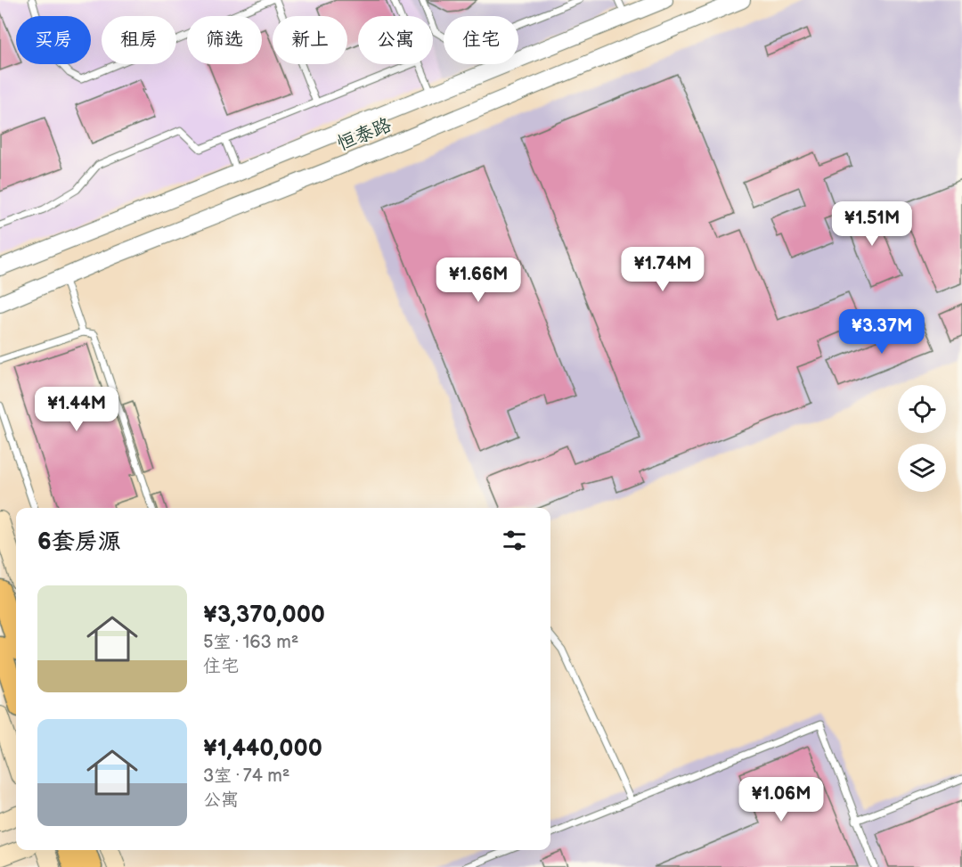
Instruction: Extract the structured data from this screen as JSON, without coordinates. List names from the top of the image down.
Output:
{
  "streets": {
    "street": ["恒泰路"]
  },
  "page": {
    "chip": [
      "买房",
      "租房",
      "筛选",
      "新上",
      "公寓",
      "住宅"
    ],
    "price": [
      "¥1.51M",
      "¥1.74M",
      "¥1.66M",
      "¥3.37M",
      "¥1.44M",
      "¥1.06M"
    ],
    "heading": "6套房源",
    "list": [
      {
        "name": "¥3,370,000",
        "note": "5室 · 163 m² · 住宅"
      },
      {
        "name": "¥1,440,000",
        "note": "3室 · 74 m² · 公寓"
      }
    ]
  }
}
